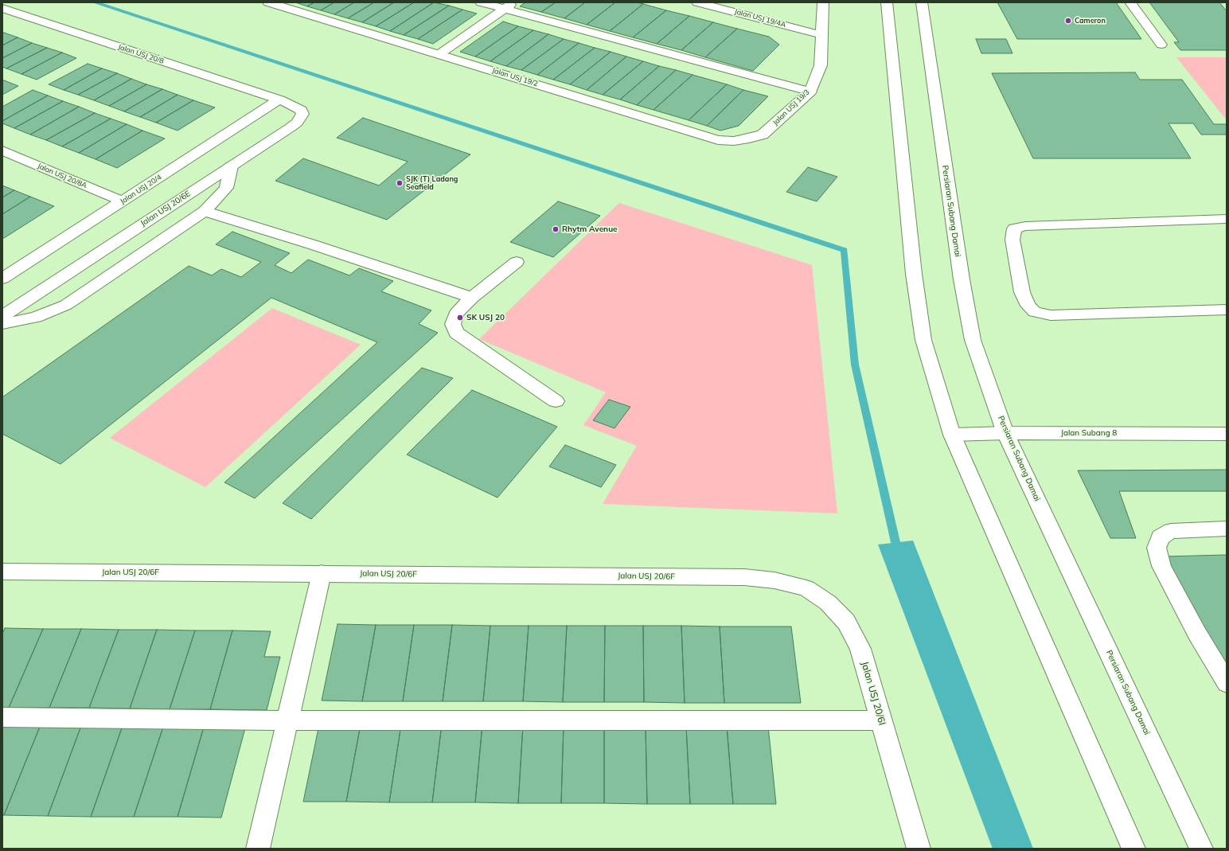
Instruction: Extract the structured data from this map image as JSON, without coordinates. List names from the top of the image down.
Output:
{
  "streets": {
    "street": [
      "Jalan USJ 19/4A",
      "Jalan USJ 20/8",
      "Jalan USJ 19/2",
      "Jalan USJ 19/3",
      "Jalan USJ 20/8A",
      "Jalan USJ 20/4",
      "Jalan USJ 20/6E",
      "Persiaran Subang Damai",
      "Jalan Subang 8",
      "Jalan USJ 20/6F",
      "Jalan USJ 20/6I"
    ]
  },
  "crossings": [
    ["Jalan USJ 19/4A", "Jalan USJ 19/3"],
    ["Jalan USJ 20/8", "Jalan USJ 20/4"],
    ["Jalan USJ 20/8", "Jalan USJ 20/6E"],
    ["Jalan USJ 19/2", "Jalan USJ 19/3"],
    ["Jalan USJ 20/8A", "Jalan USJ 20/4"],
    ["Jalan USJ 20/4", "Jalan USJ 20/6E"],
    ["Persiaran Subang Damai", "Jalan Subang 8"],
    ["Jalan USJ 20/6F", "Jalan USJ 20/6I"]
  ],
  "places": [
    "Cameron",
    "SJK (T) Ladang Seafield",
    "Rhytm Avenue",
    "SK USJ 20"
  ]
}
